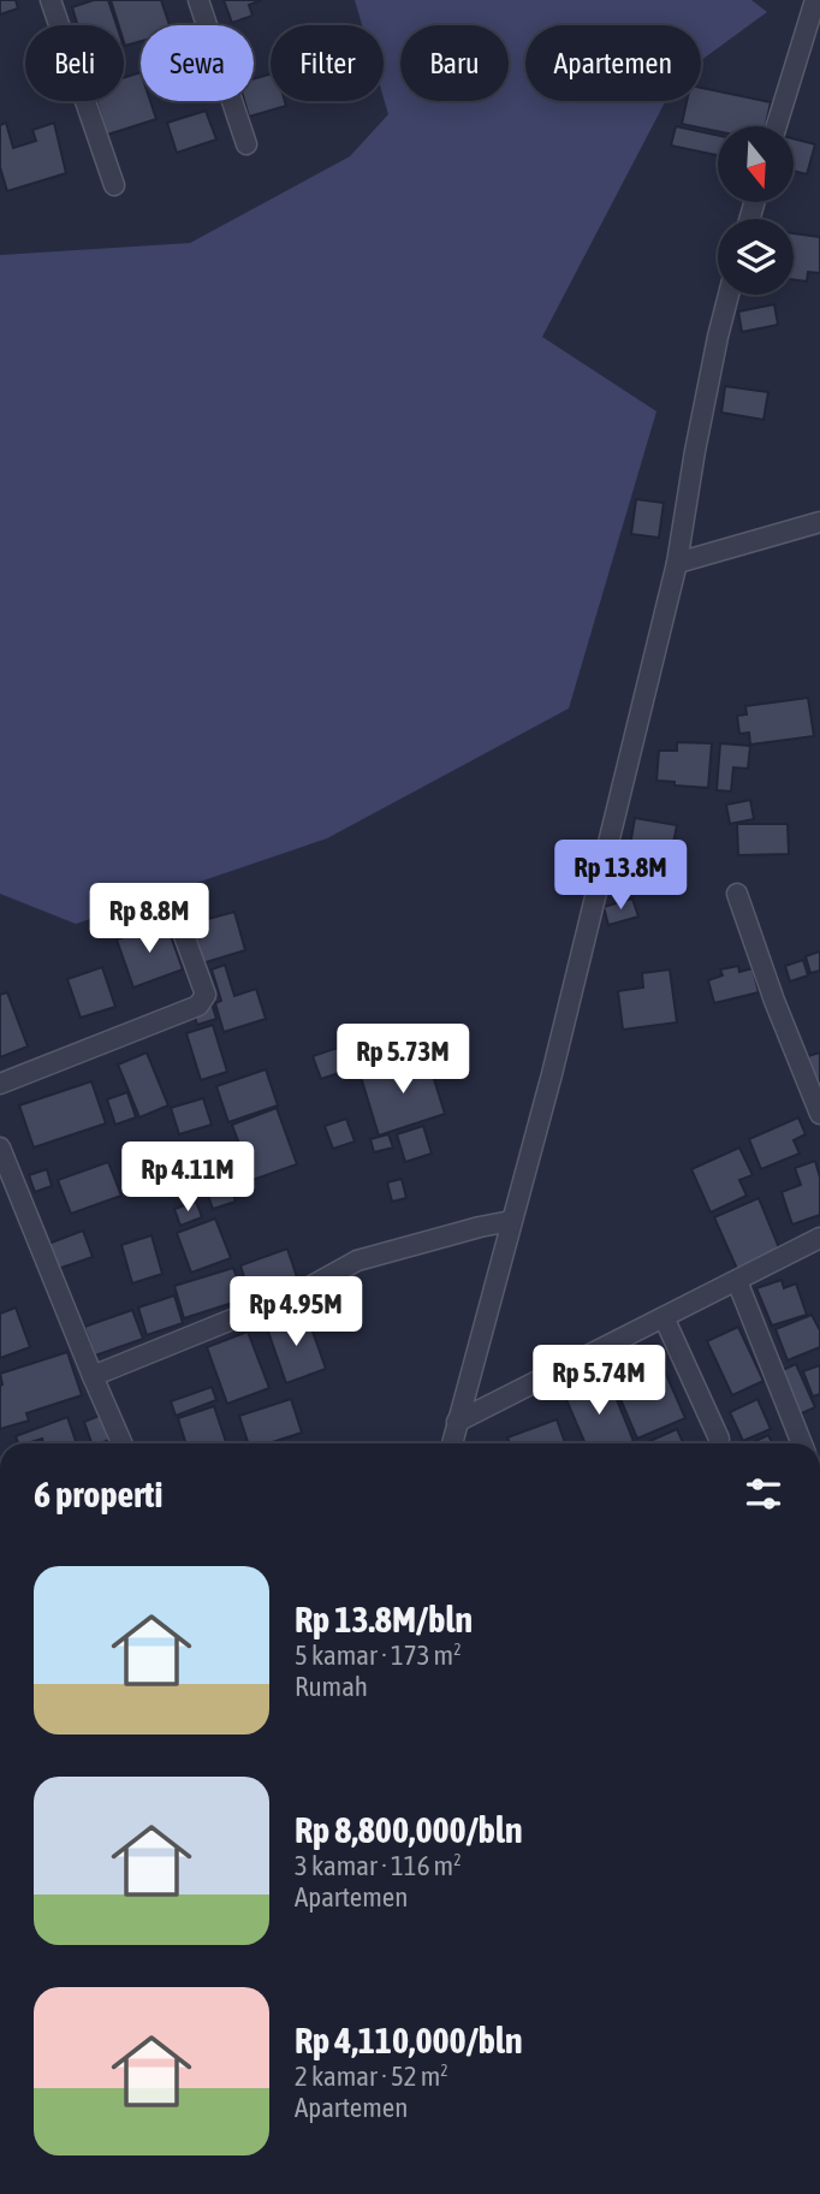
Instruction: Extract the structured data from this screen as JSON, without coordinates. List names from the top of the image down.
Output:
{
  "north": "bottom",
  "page": {
    "chip": [
      "Beli",
      "Sewa",
      "Filter",
      "Baru",
      "Apartemen"
    ],
    "price": [
      "Rp 13.8M",
      "Rp 8.8M",
      "Rp 5.73M",
      "Rp 4.11M",
      "Rp 4.95M",
      "Rp 5.74M"
    ],
    "heading": "6 properti",
    "list": [
      {
        "name": "Rp 13.8M/bln",
        "note": "5 kamar · 173 m² · Rumah"
      },
      {
        "name": "Rp 8,800,000/bln",
        "note": "3 kamar · 116 m² · Apartemen"
      },
      {
        "name": "Rp 4,110,000/bln",
        "note": "2 kamar · 52 m² · Apartemen"
      }
    ]
  }
}
